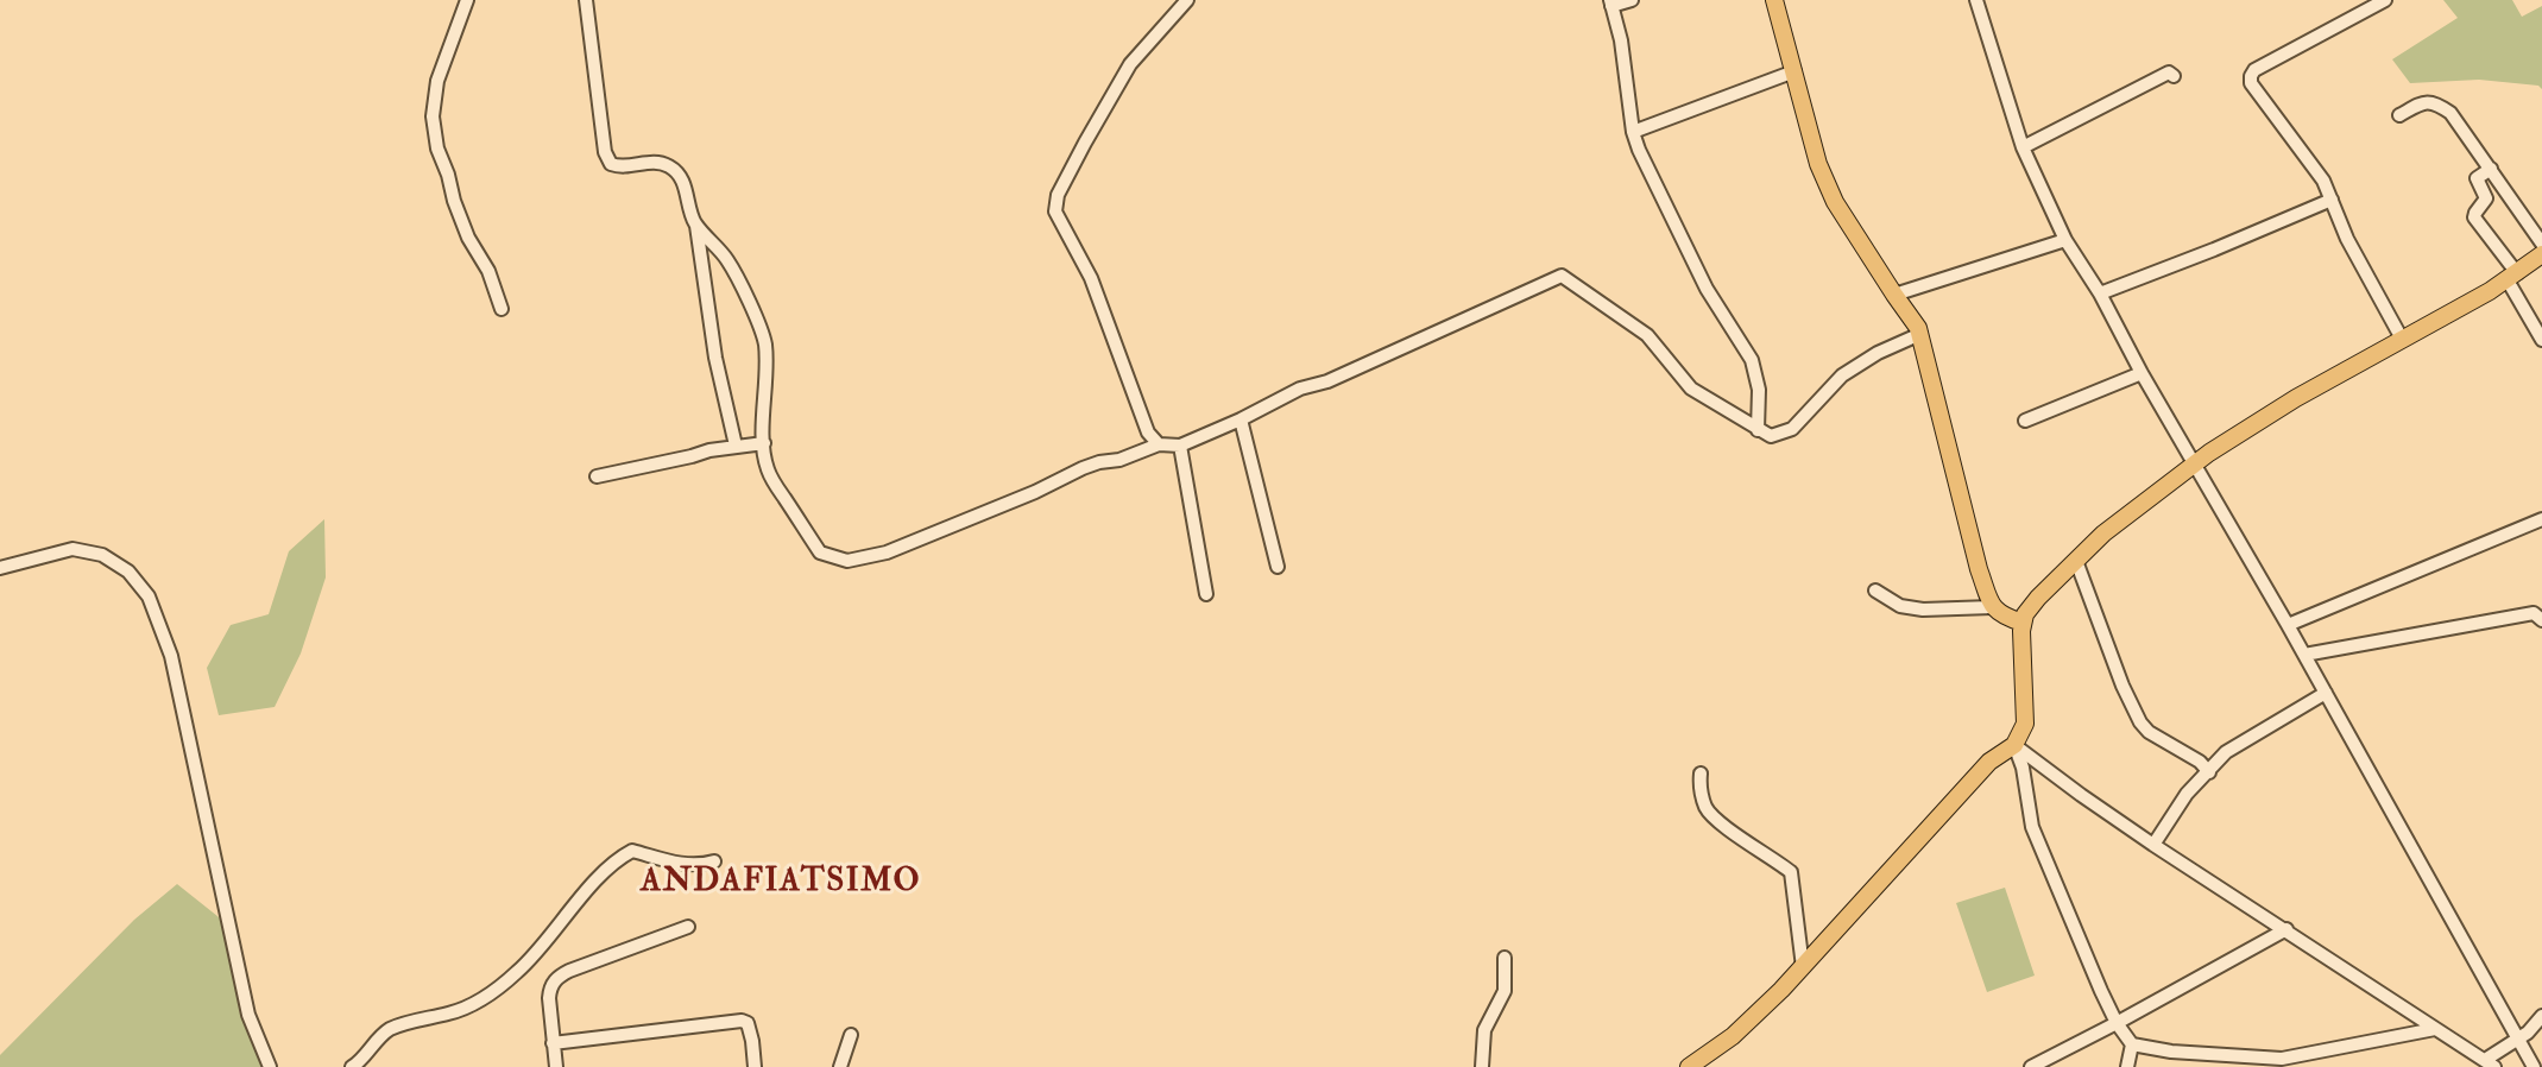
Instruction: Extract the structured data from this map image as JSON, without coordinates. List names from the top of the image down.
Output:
{
  "districts": ["ANDAFIATSIMO"]
}
